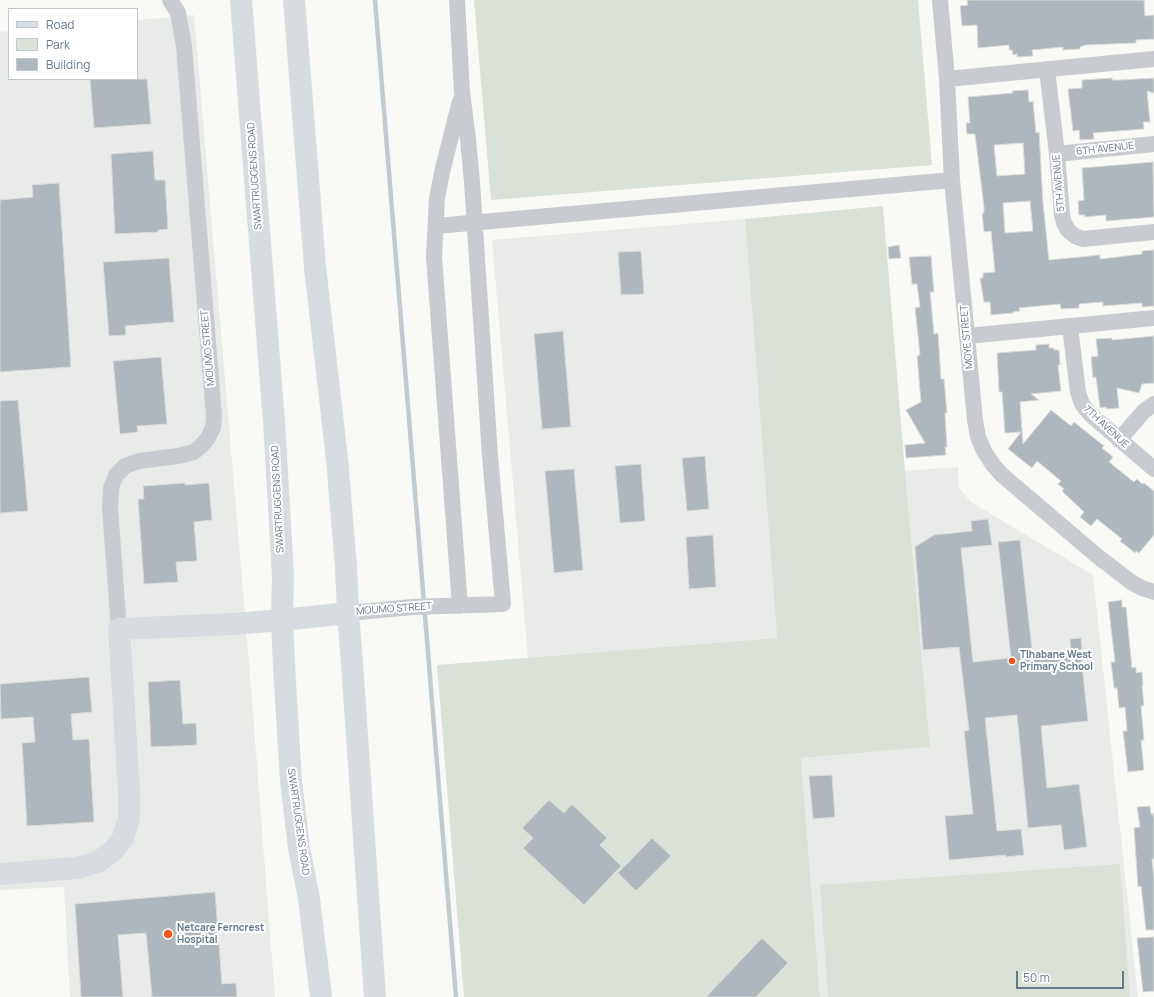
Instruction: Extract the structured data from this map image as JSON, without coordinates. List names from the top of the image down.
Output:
{
  "streets": {
    "main road": ["SWARTRUGGENS ROAD", "MOUMO STREET"],
    "street": [
      "6TH AVENUE",
      "5TH AVENUE",
      "MOYE STREET",
      "7TH AVENUE"
    ]
  },
  "crossings": [
    ["6TH AVENUE", "5TH AVENUE"],
    ["SWARTRUGGENS ROAD", "MOUMO STREET"]
  ],
  "places": ["Tlhabane West Primary School", "Netcare Ferncrest Hospital"],
  "legend": ["Road", "Park", "Building"],
  "scale_bar": "50 m"
}
